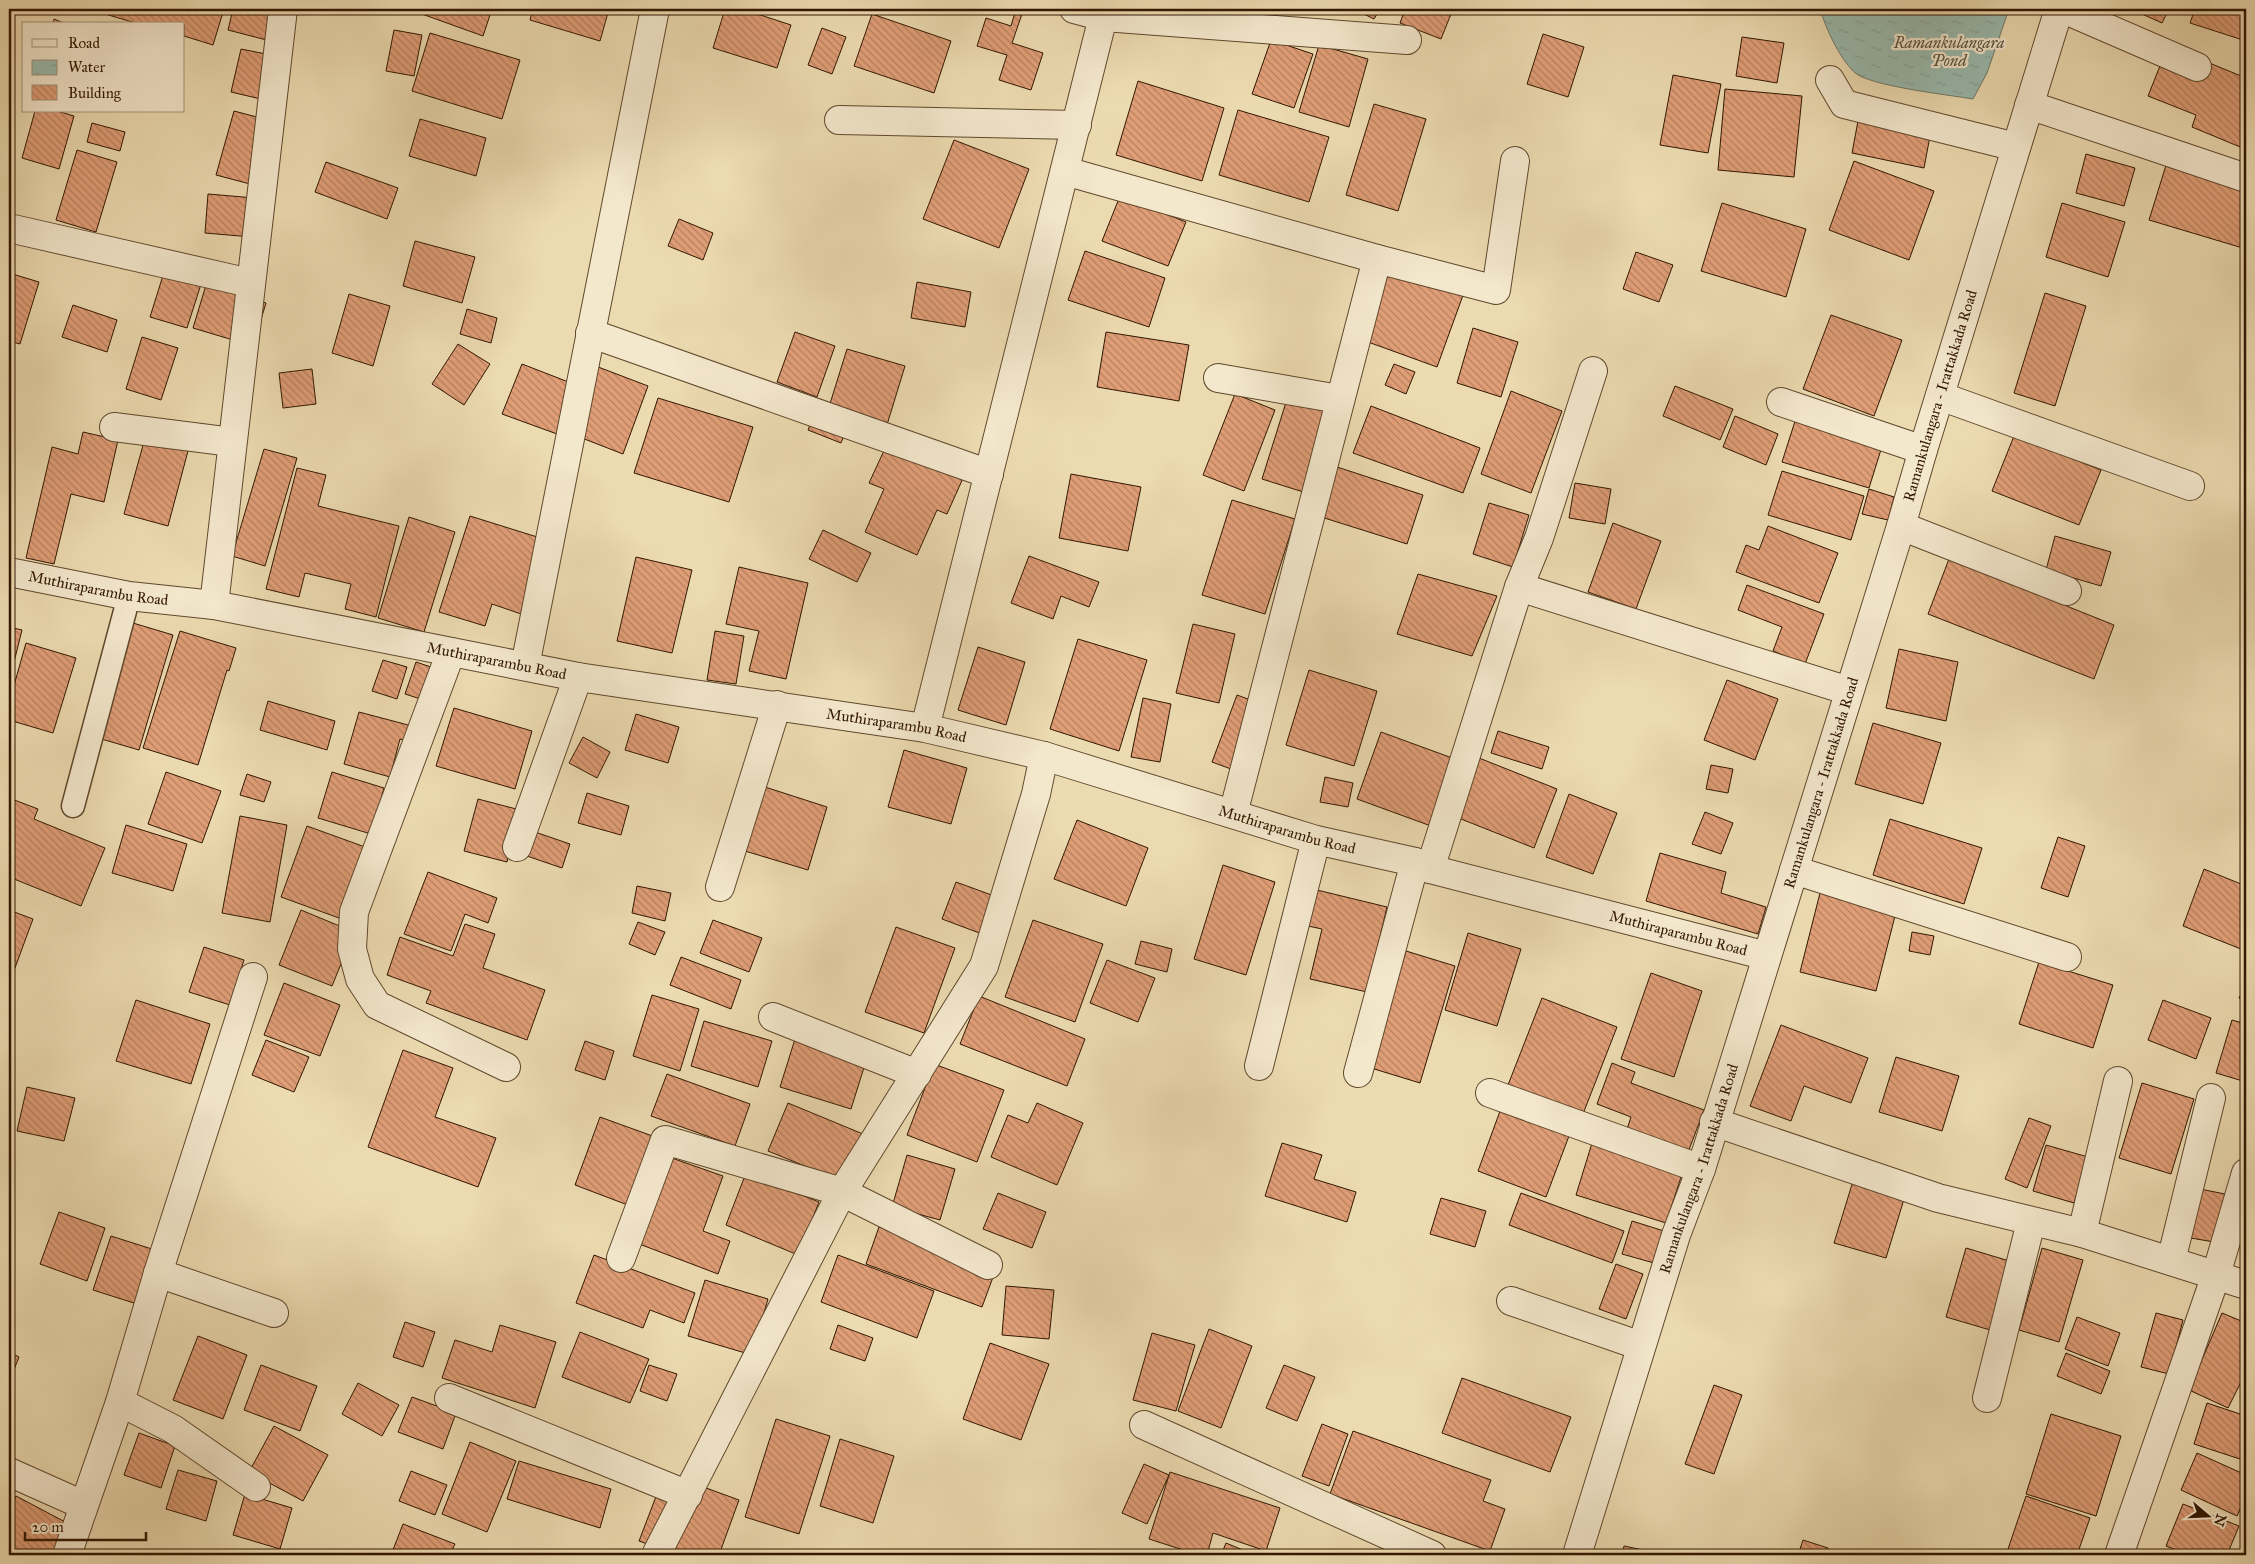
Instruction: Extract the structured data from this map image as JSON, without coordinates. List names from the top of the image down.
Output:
{
  "streets": {
    "street": ["Ramankulangara - Irattakkada Road", "Muthiraparambu Road"]
  },
  "crossings": [
    ["Ramankulangara - Irattakkada Road", "Muthiraparambu Road"]
  ],
  "water": ["Ramankulangara Pond"],
  "legend": ["Road", "Water", "Building"],
  "scale_bar": "20 m",
  "north": "right"
}
